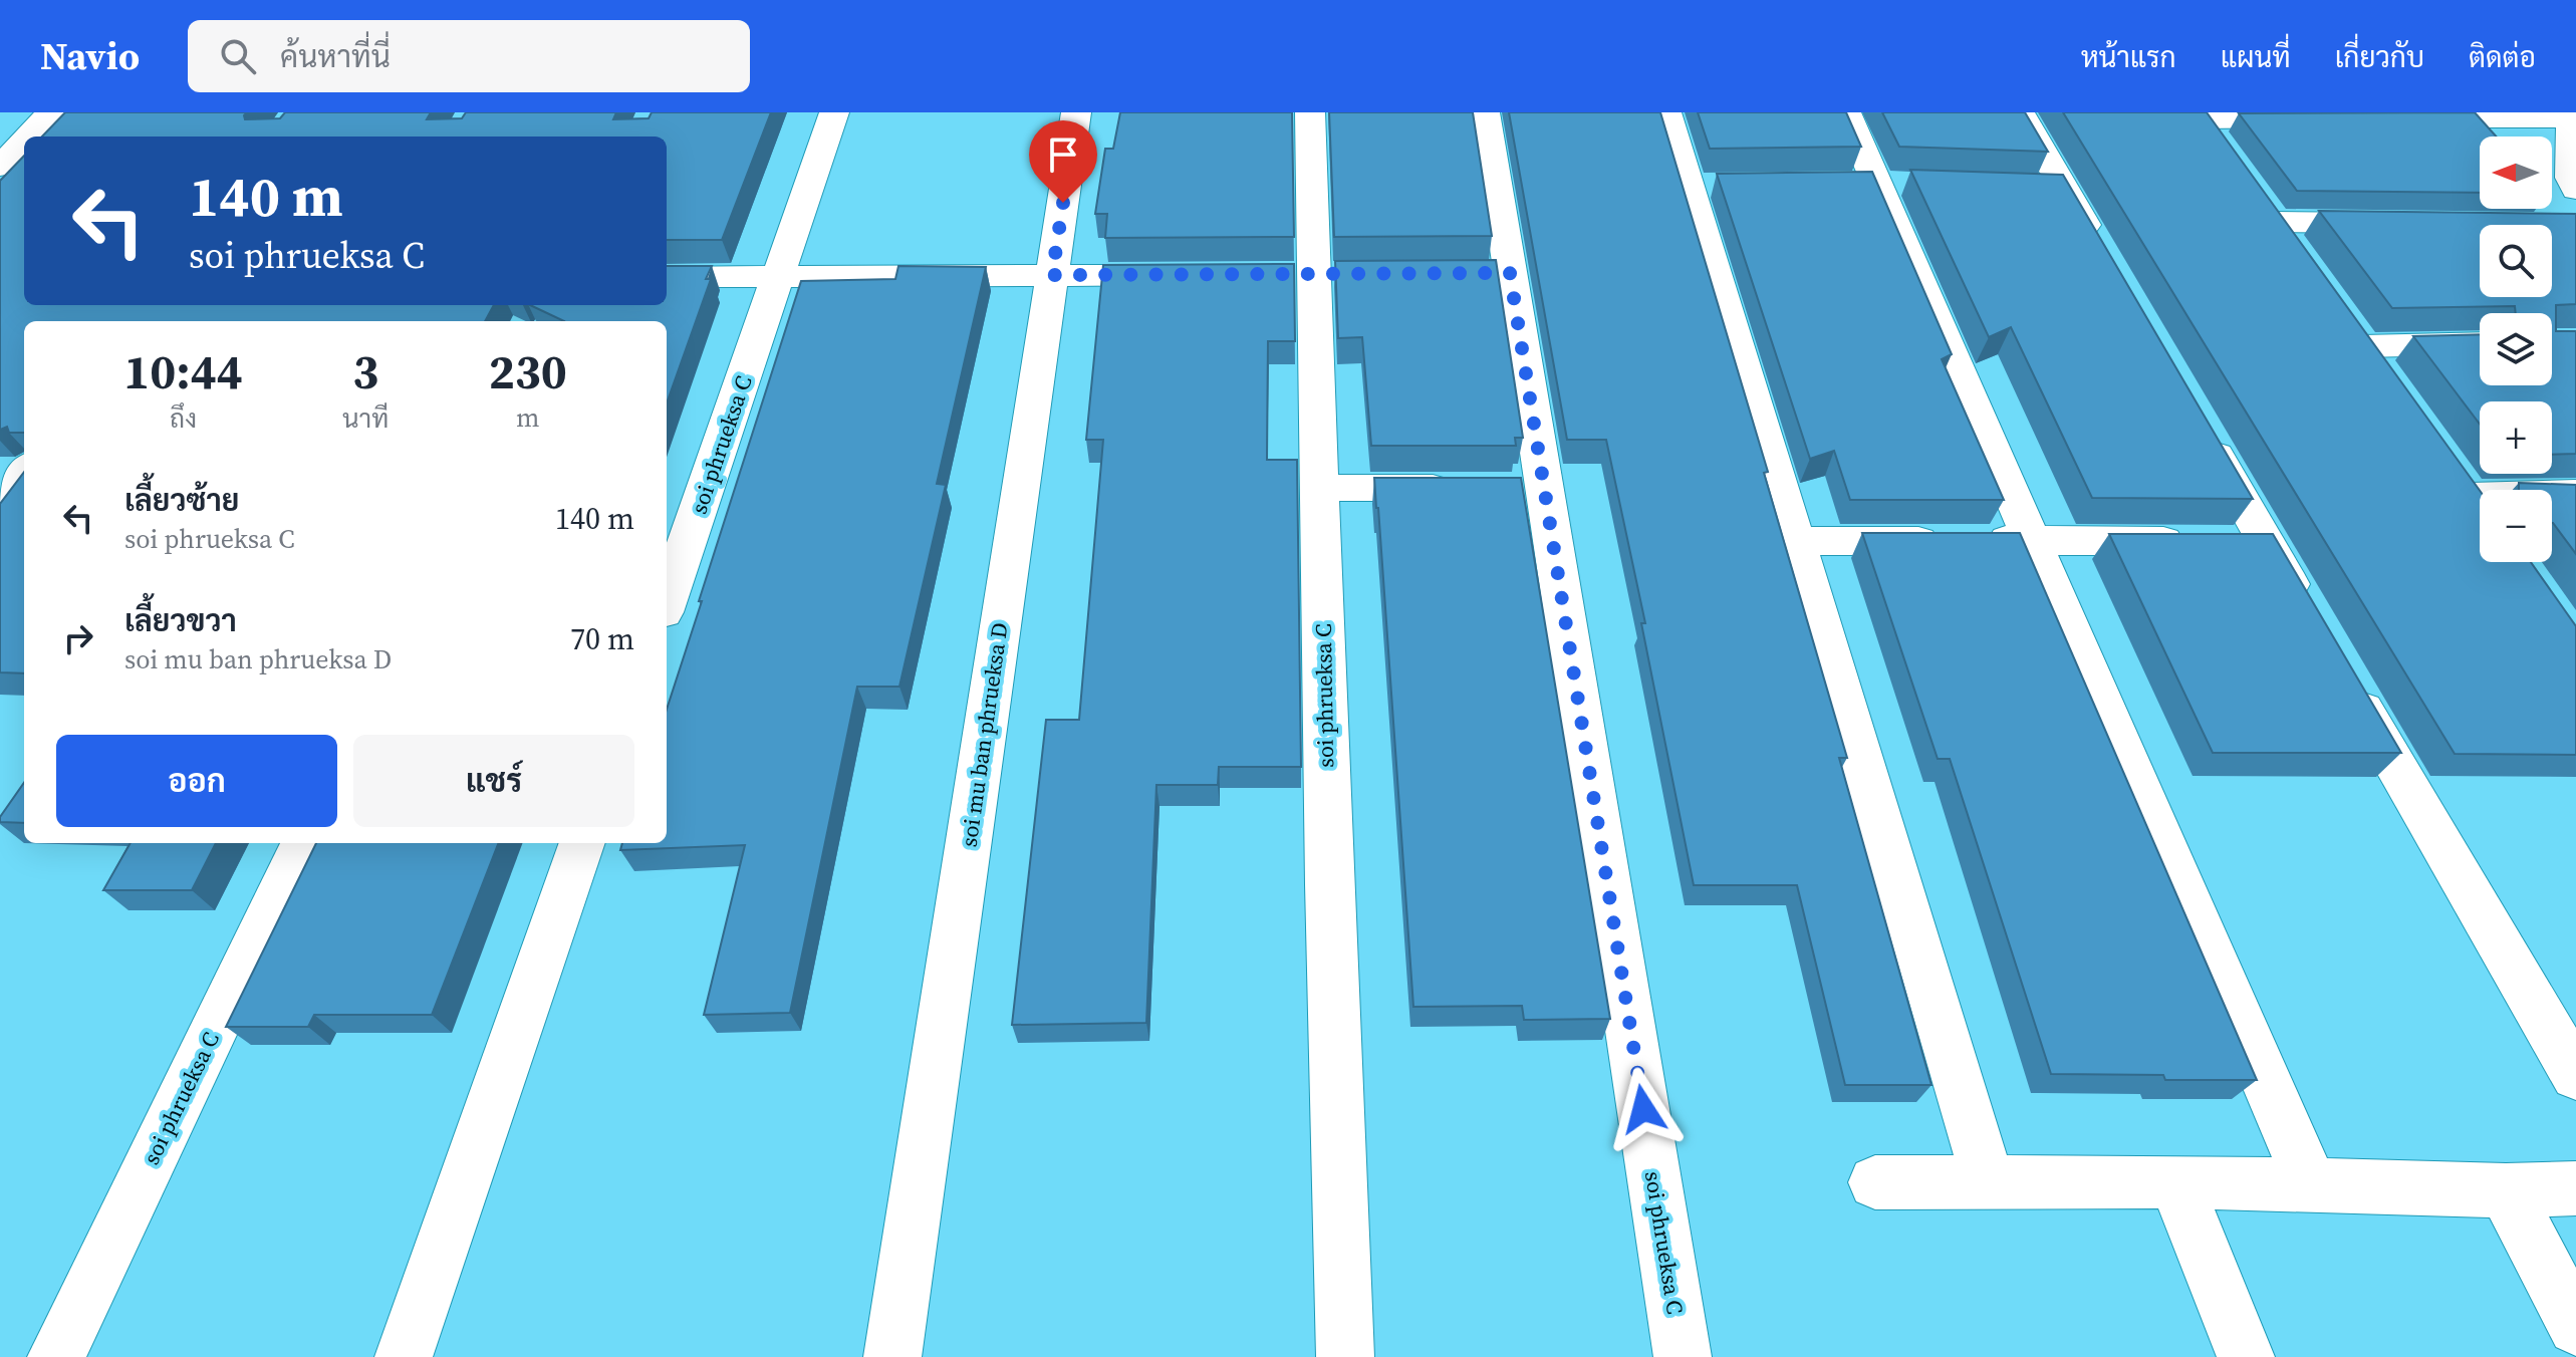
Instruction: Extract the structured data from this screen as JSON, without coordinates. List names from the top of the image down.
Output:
{
  "streets": {
    "street": ["soi phrueksa C", "soi mu ban phrueksa D"]
  },
  "north": "left",
  "page": {
    "header": "Navio",
    "search": "ค้นหาที่นี่",
    "nav": [
      "หน้าแรก",
      "แผนที่",
      "เกี่ยวกับ",
      "ติดต่อ"
    ],
    "map_buttons": ["+", "−"],
    "turn": ["140 m", "soi phrueksa C"],
    "eta": [
      "10:44",
      "ถึง",
      "3",
      "นาที",
      "230",
      "m"
    ],
    "list": [
      {
        "name": "เลี้ยวซ้าย",
        "note": "soi phrueksa C",
        "value": "140 m"
      },
      {
        "name": "เลี้ยวขวา",
        "note": "soi mu ban phrueksa D",
        "value": "70 m"
      }
    ],
    "buttons": ["ออก", "แชร์"]
  }
}
